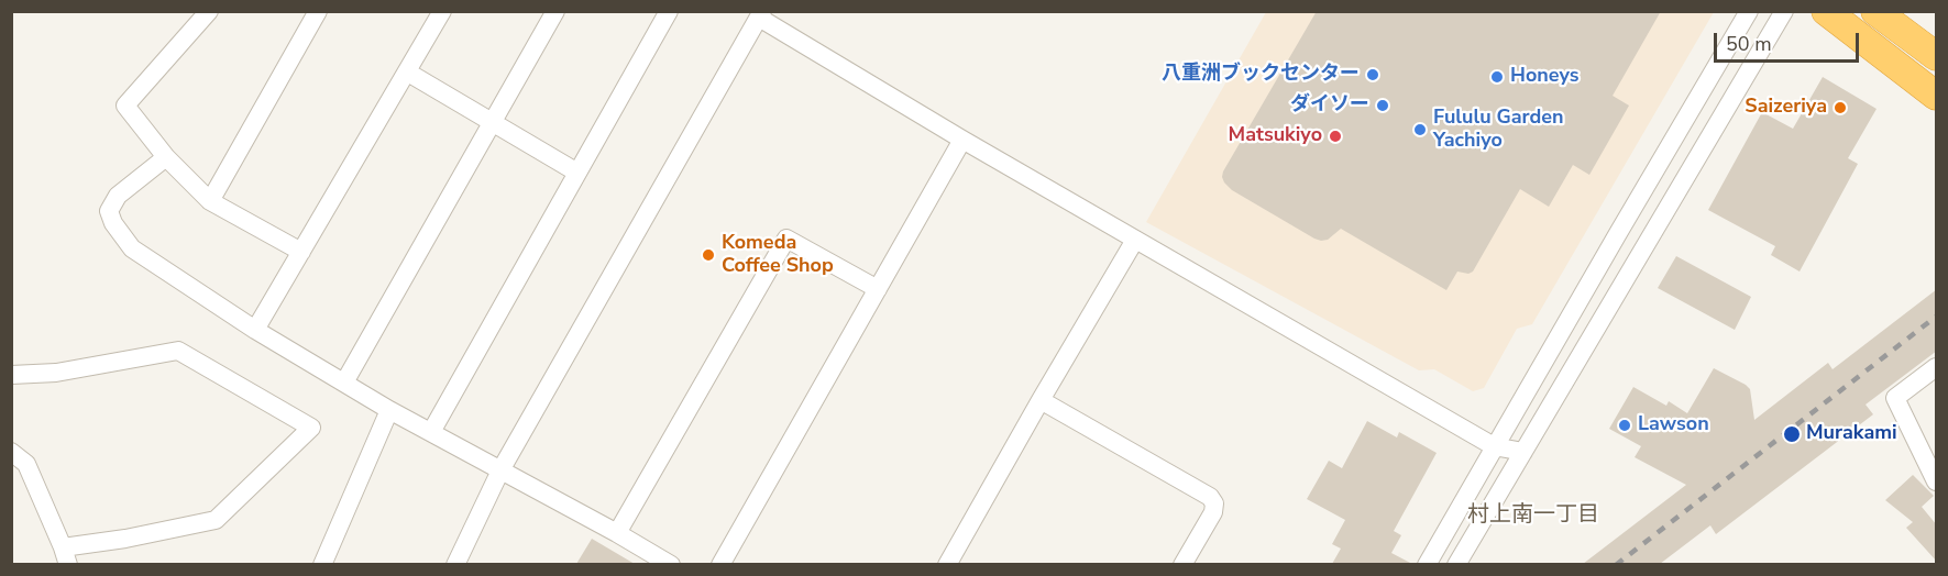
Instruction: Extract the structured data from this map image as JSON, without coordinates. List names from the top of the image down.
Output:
{
  "districts": ["村上南一丁目"],
  "places": [
    "八重洲ブックセンター",
    "Honeys",
    "ダイソー",
    "Saizeriya",
    "Fululu Garden Yachiyo",
    "Matsukiyo",
    "Komeda Coffee Shop",
    "Lawson",
    "Murakami"
  ],
  "scale_bar": "50 m"
}
